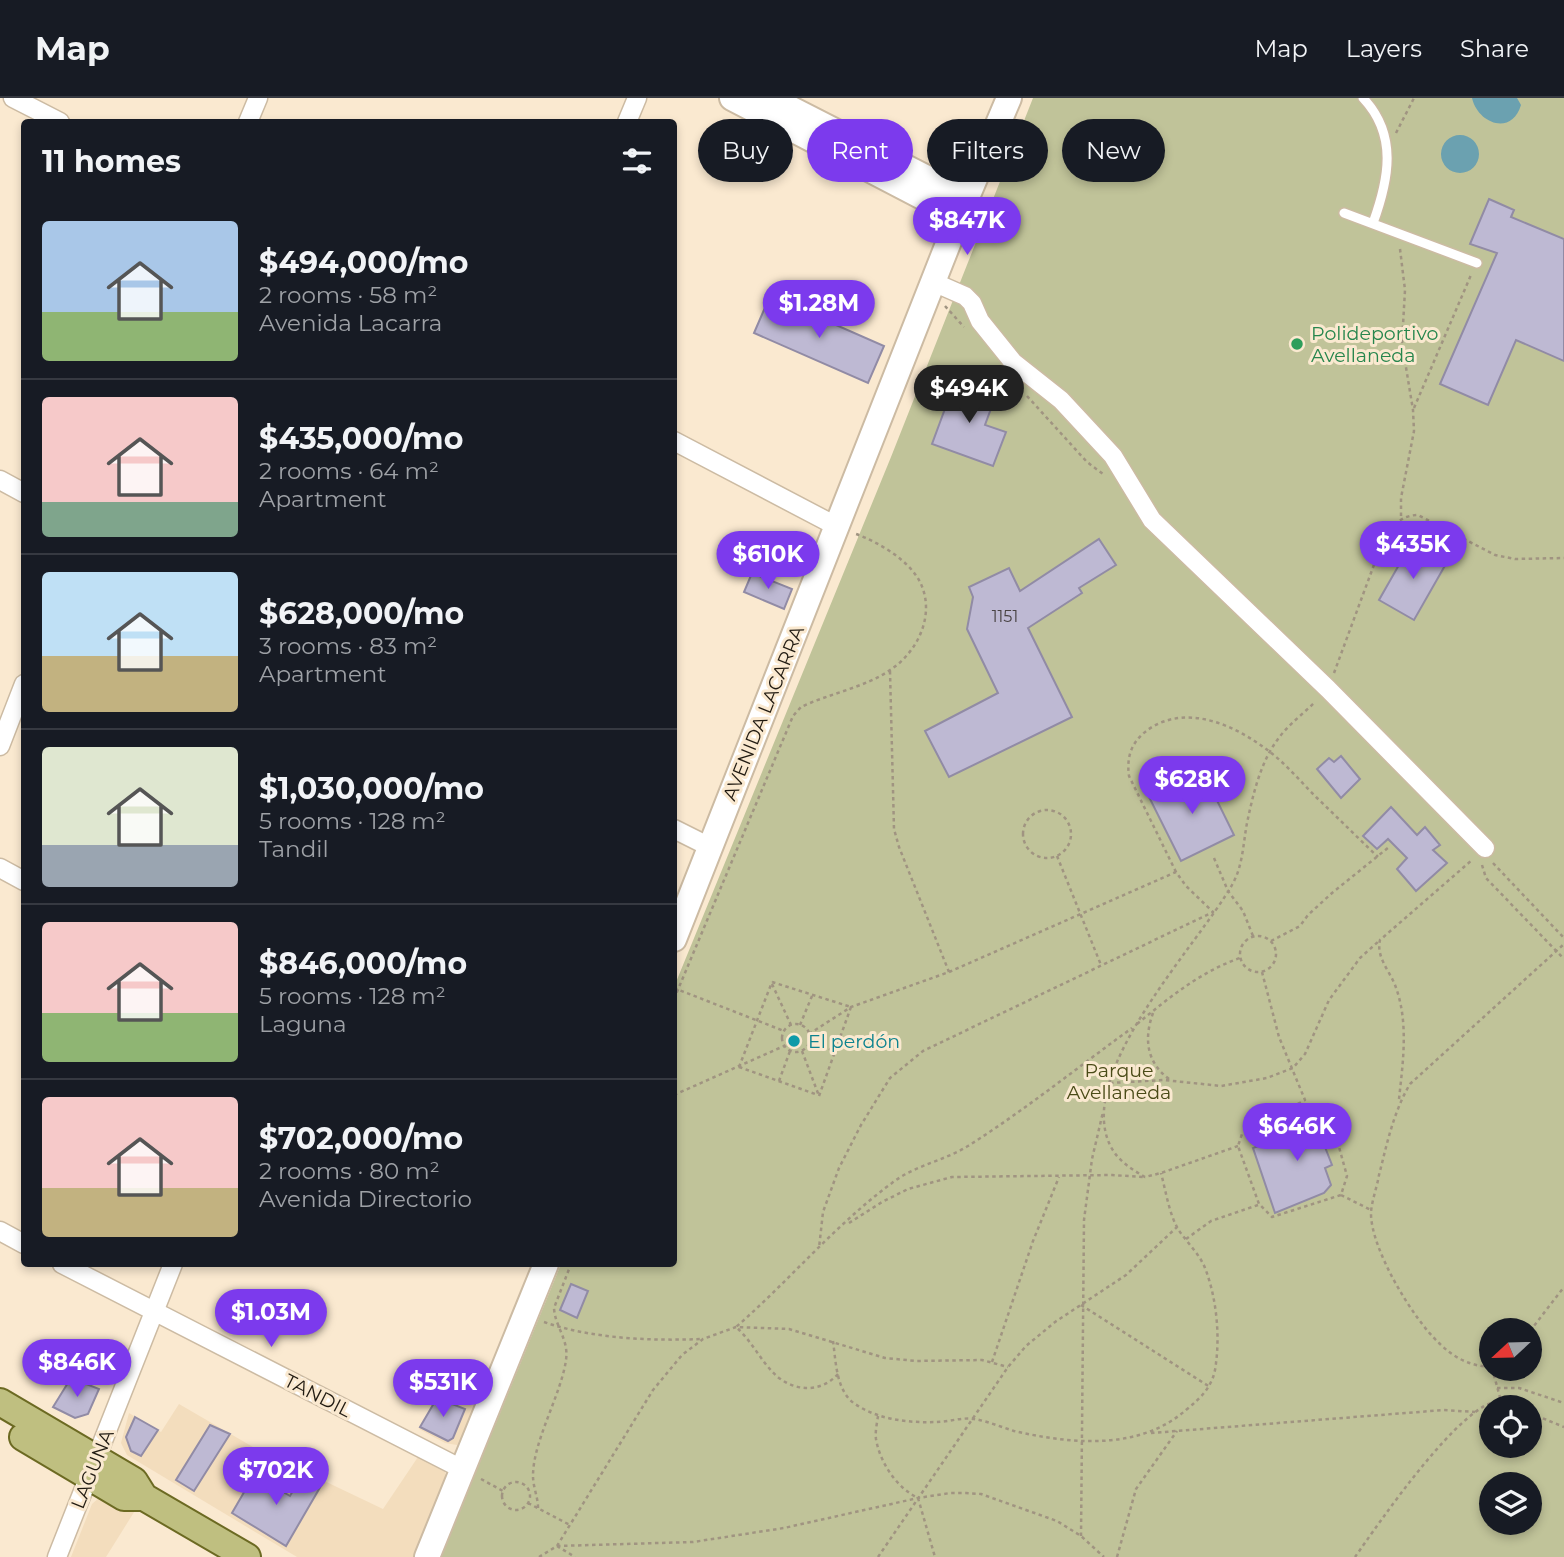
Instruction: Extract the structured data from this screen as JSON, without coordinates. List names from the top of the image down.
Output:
{
  "streets": {
    "street": ["AVENIDA LACARRA", "TANDIL", "LAGUNA"]
  },
  "crossings": [
    ["TANDIL", "LAGUNA"]
  ],
  "parks": ["Parque Avellaneda"],
  "places": ["Polideportivo Avellaneda", "El perdón"],
  "house_numbers": ["1151"],
  "north": "left",
  "page": {
    "header": "Map",
    "nav": ["Map", "Layers", "Share"],
    "chip": [
      "Buy",
      "Rent",
      "Filters",
      "New"
    ],
    "heading": "11 homes",
    "price": [
      "$847K",
      "$1.28M",
      "$494K",
      "$435K",
      "$610K",
      "$628K",
      "$646K",
      "$1.03M",
      "$846K",
      "$531K",
      "$702K"
    ],
    "list": [
      {
        "name": "$494,000/mo",
        "note": "2 rooms · 58 m² · Avenida Lacarra"
      },
      {
        "name": "$435,000/mo",
        "note": "2 rooms · 64 m² · Apartment"
      },
      {
        "name": "$628,000/mo",
        "note": "3 rooms · 83 m² · Apartment"
      },
      {
        "name": "$1,030,000/mo",
        "note": "5 rooms · 128 m² · Tandil"
      },
      {
        "name": "$846,000/mo",
        "note": "5 rooms · 128 m² · Laguna"
      },
      {
        "name": "$702,000/mo",
        "note": "2 rooms · 80 m² · Avenida Directorio"
      }
    ]
  }
}
